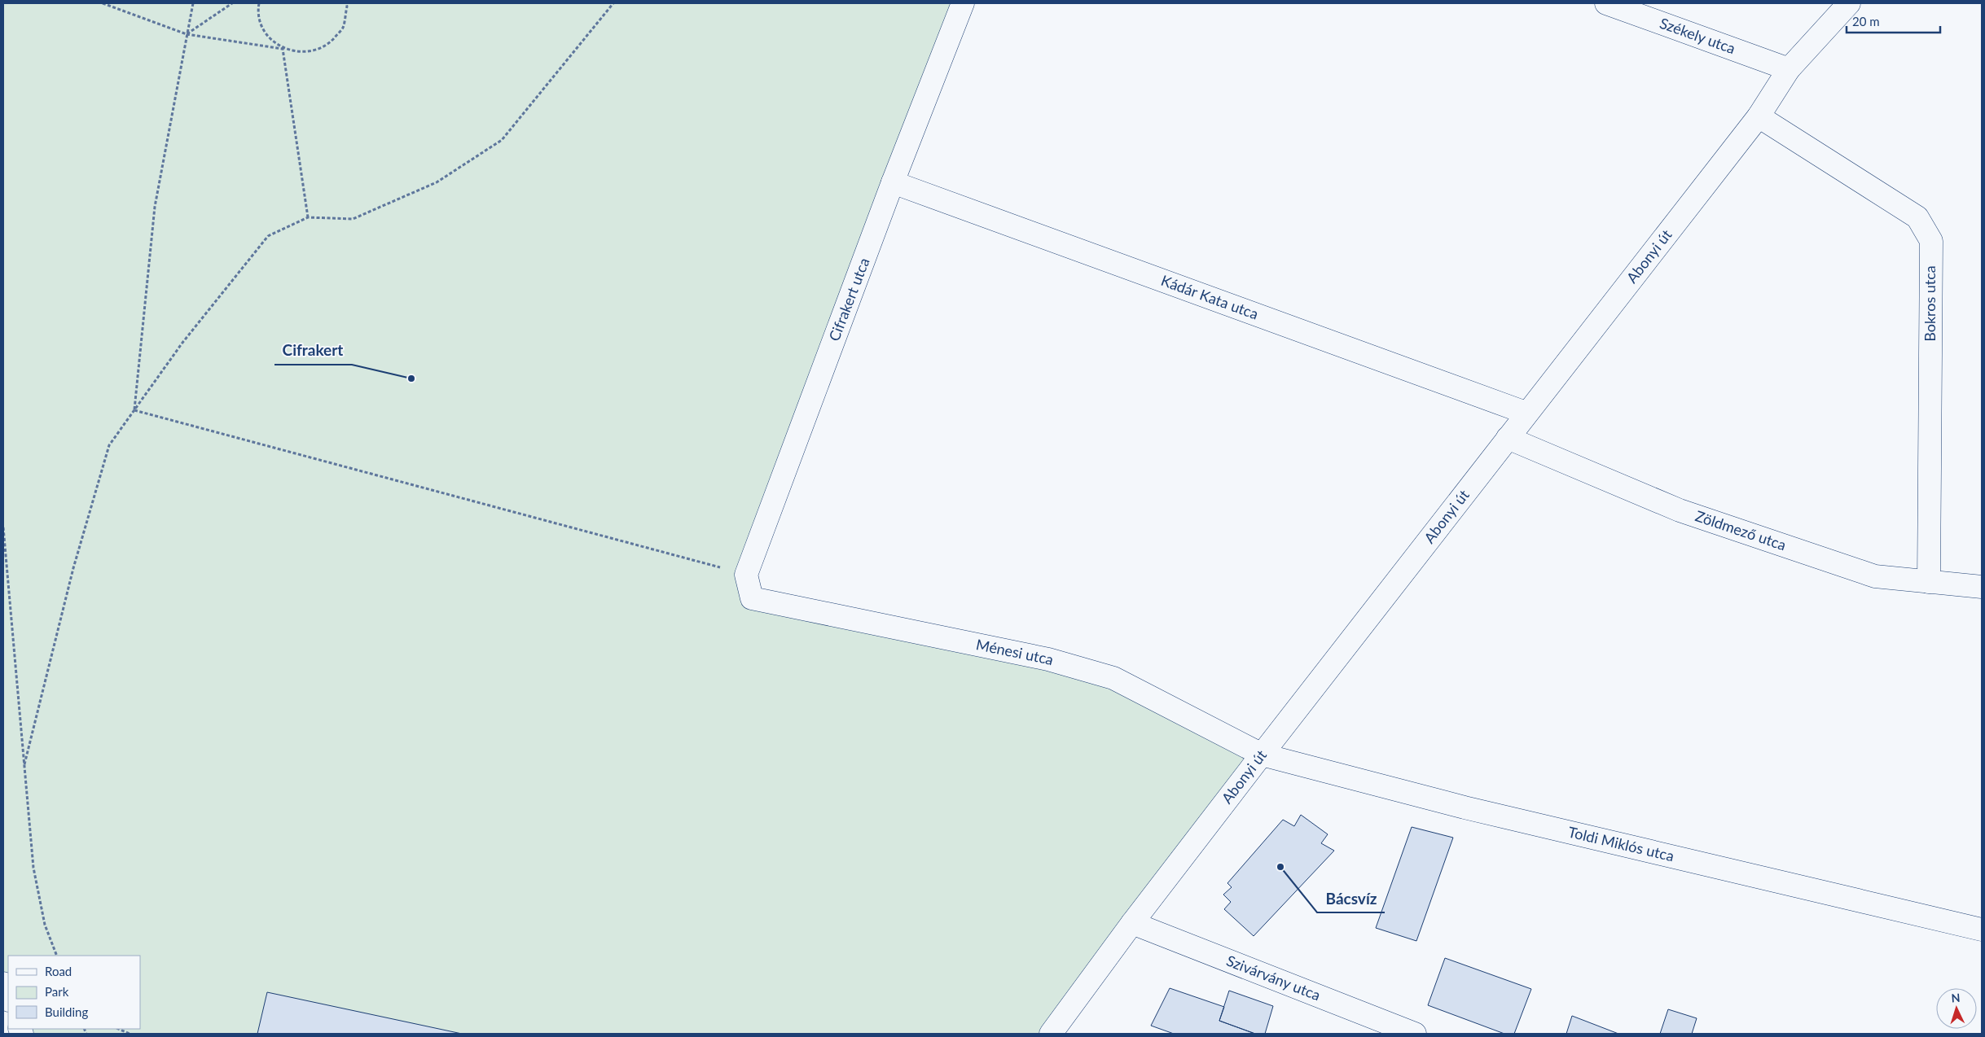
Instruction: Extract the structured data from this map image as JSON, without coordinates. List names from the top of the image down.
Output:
{
  "streets": {
    "street": [
      "Székely utca",
      "Abonyi út",
      "Kádár Kata utca",
      "Cifrakert utca",
      "Bokros utca",
      "Zöldmező utca",
      "Ménesi utca",
      "Toldi Miklós utca",
      "Szivárvány utca"
    ]
  },
  "crossings": [
    ["Székely utca", "Abonyi út"],
    ["Abonyi út", "Kádár Kata utca"],
    ["Abonyi út", "Bokros utca"],
    ["Abonyi út", "Zöldmező utca"],
    ["Abonyi út", "Ménesi utca"],
    ["Abonyi út", "Toldi Miklós utca"],
    ["Abonyi út", "Szivárvány utca"],
    ["Kádár Kata utca", "Cifrakert utca"],
    ["Cifrakert utca", "Ménesi utca"],
    ["Bokros utca", "Zöldmező utca"],
    ["Ménesi utca", "Toldi Miklós utca"]
  ],
  "places": ["Cifrakert", "Bácsvíz"],
  "legend": ["Road", "Park", "Building"],
  "scale_bar": "20 m",
  "north": "top"
}
